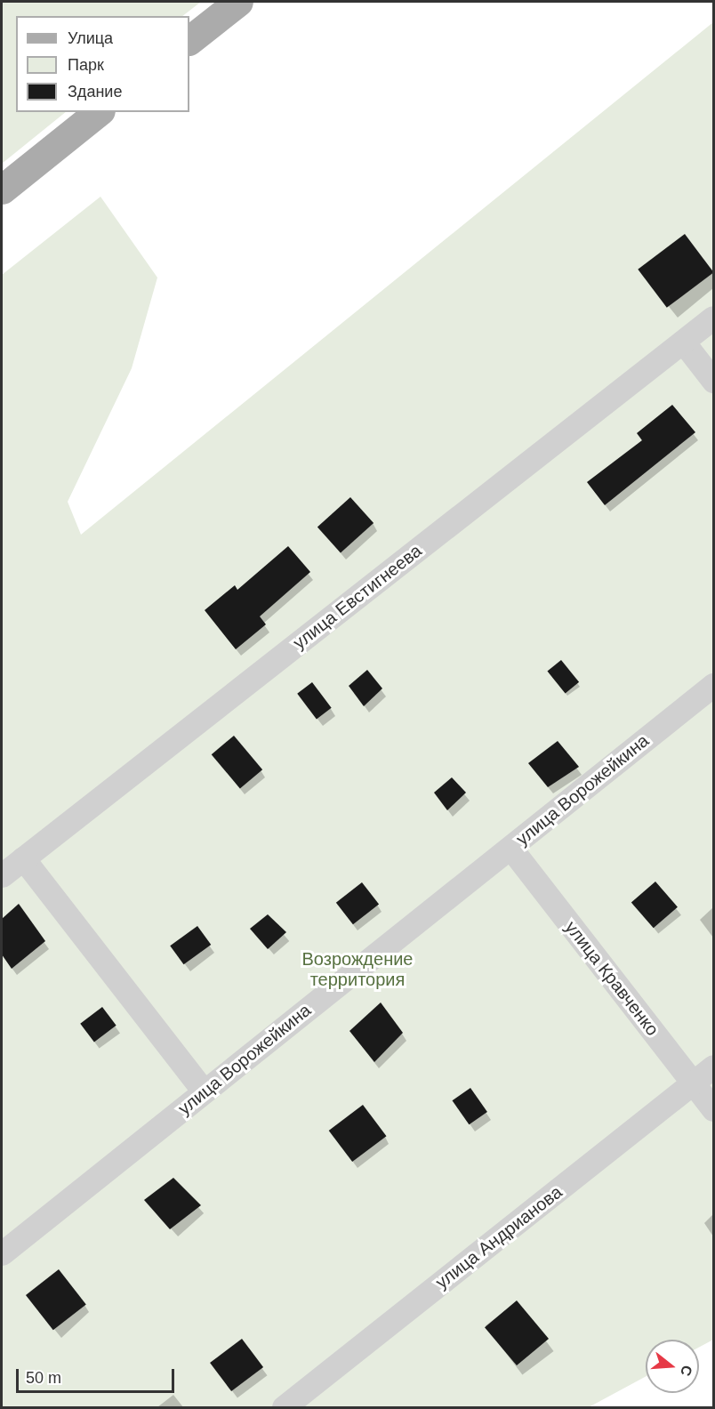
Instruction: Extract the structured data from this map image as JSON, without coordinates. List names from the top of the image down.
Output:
{
  "streets": {
    "street": [
      "улица Евстигнеева",
      "улица Ворожейкина",
      "улица Кравченко",
      "улица Андрианова"
    ]
  },
  "crossings": [
    ["улица Ворожейкина", "улица Кравченко"],
    ["улица Кравченко", "улица Андрианова"]
  ],
  "parks": ["Возрождение территория"],
  "legend": ["Улица", "Парк", "Здание"],
  "scale_bar": "50 m",
  "north": "right"
}
